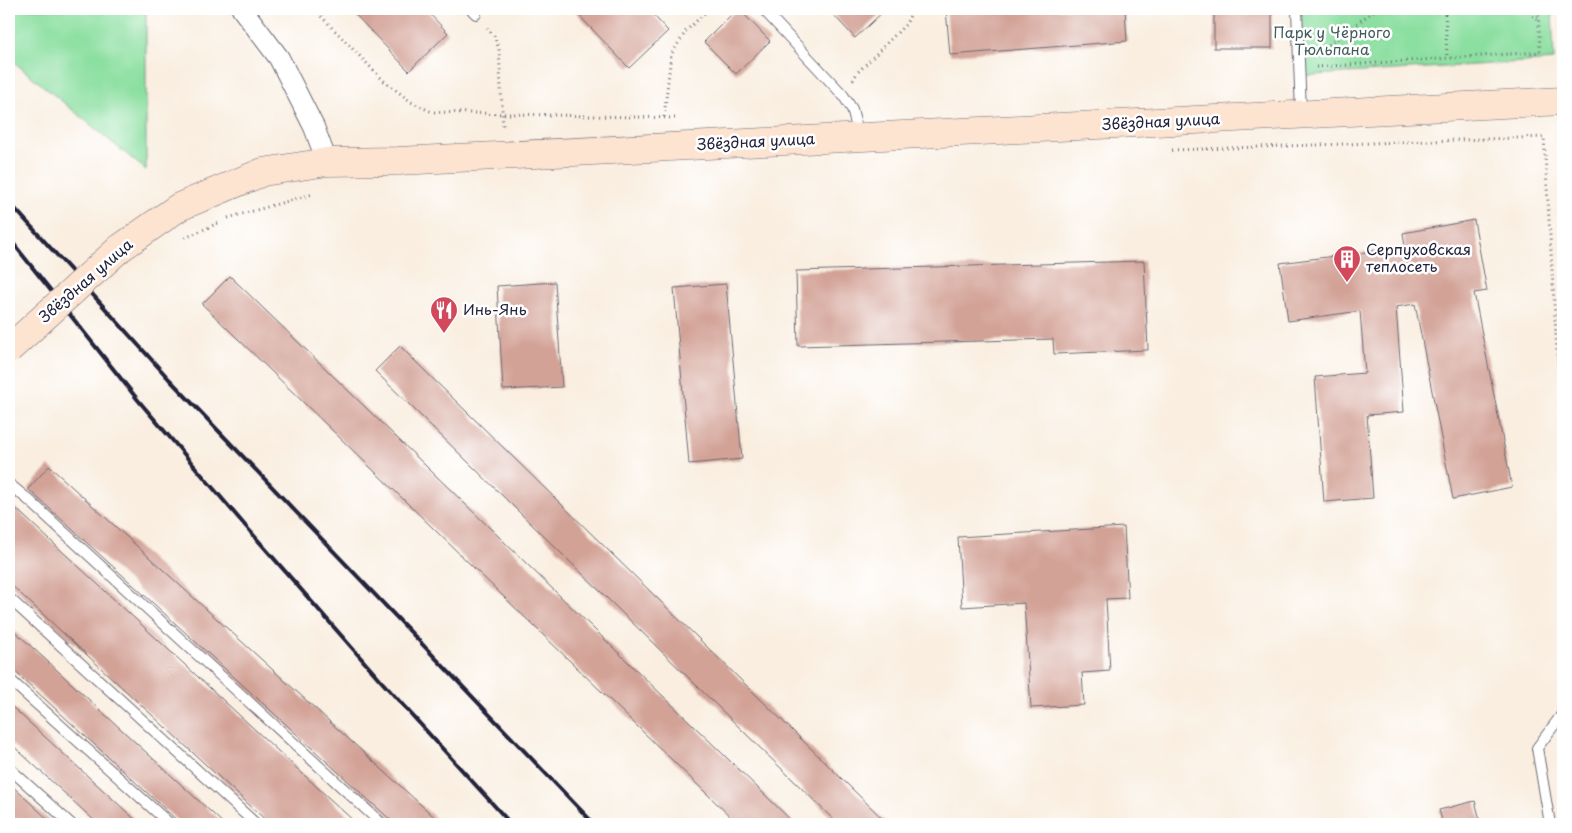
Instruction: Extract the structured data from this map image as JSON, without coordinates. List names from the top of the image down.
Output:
{
  "streets": {
    "main road": ["Звёздная улица"]
  },
  "parks": ["Парк у Чёрного Тюльпана"],
  "places": {
    "building": ["Серпуховская теплосеть"],
    "restaurant": ["Инь-Янь"]
  }
}
